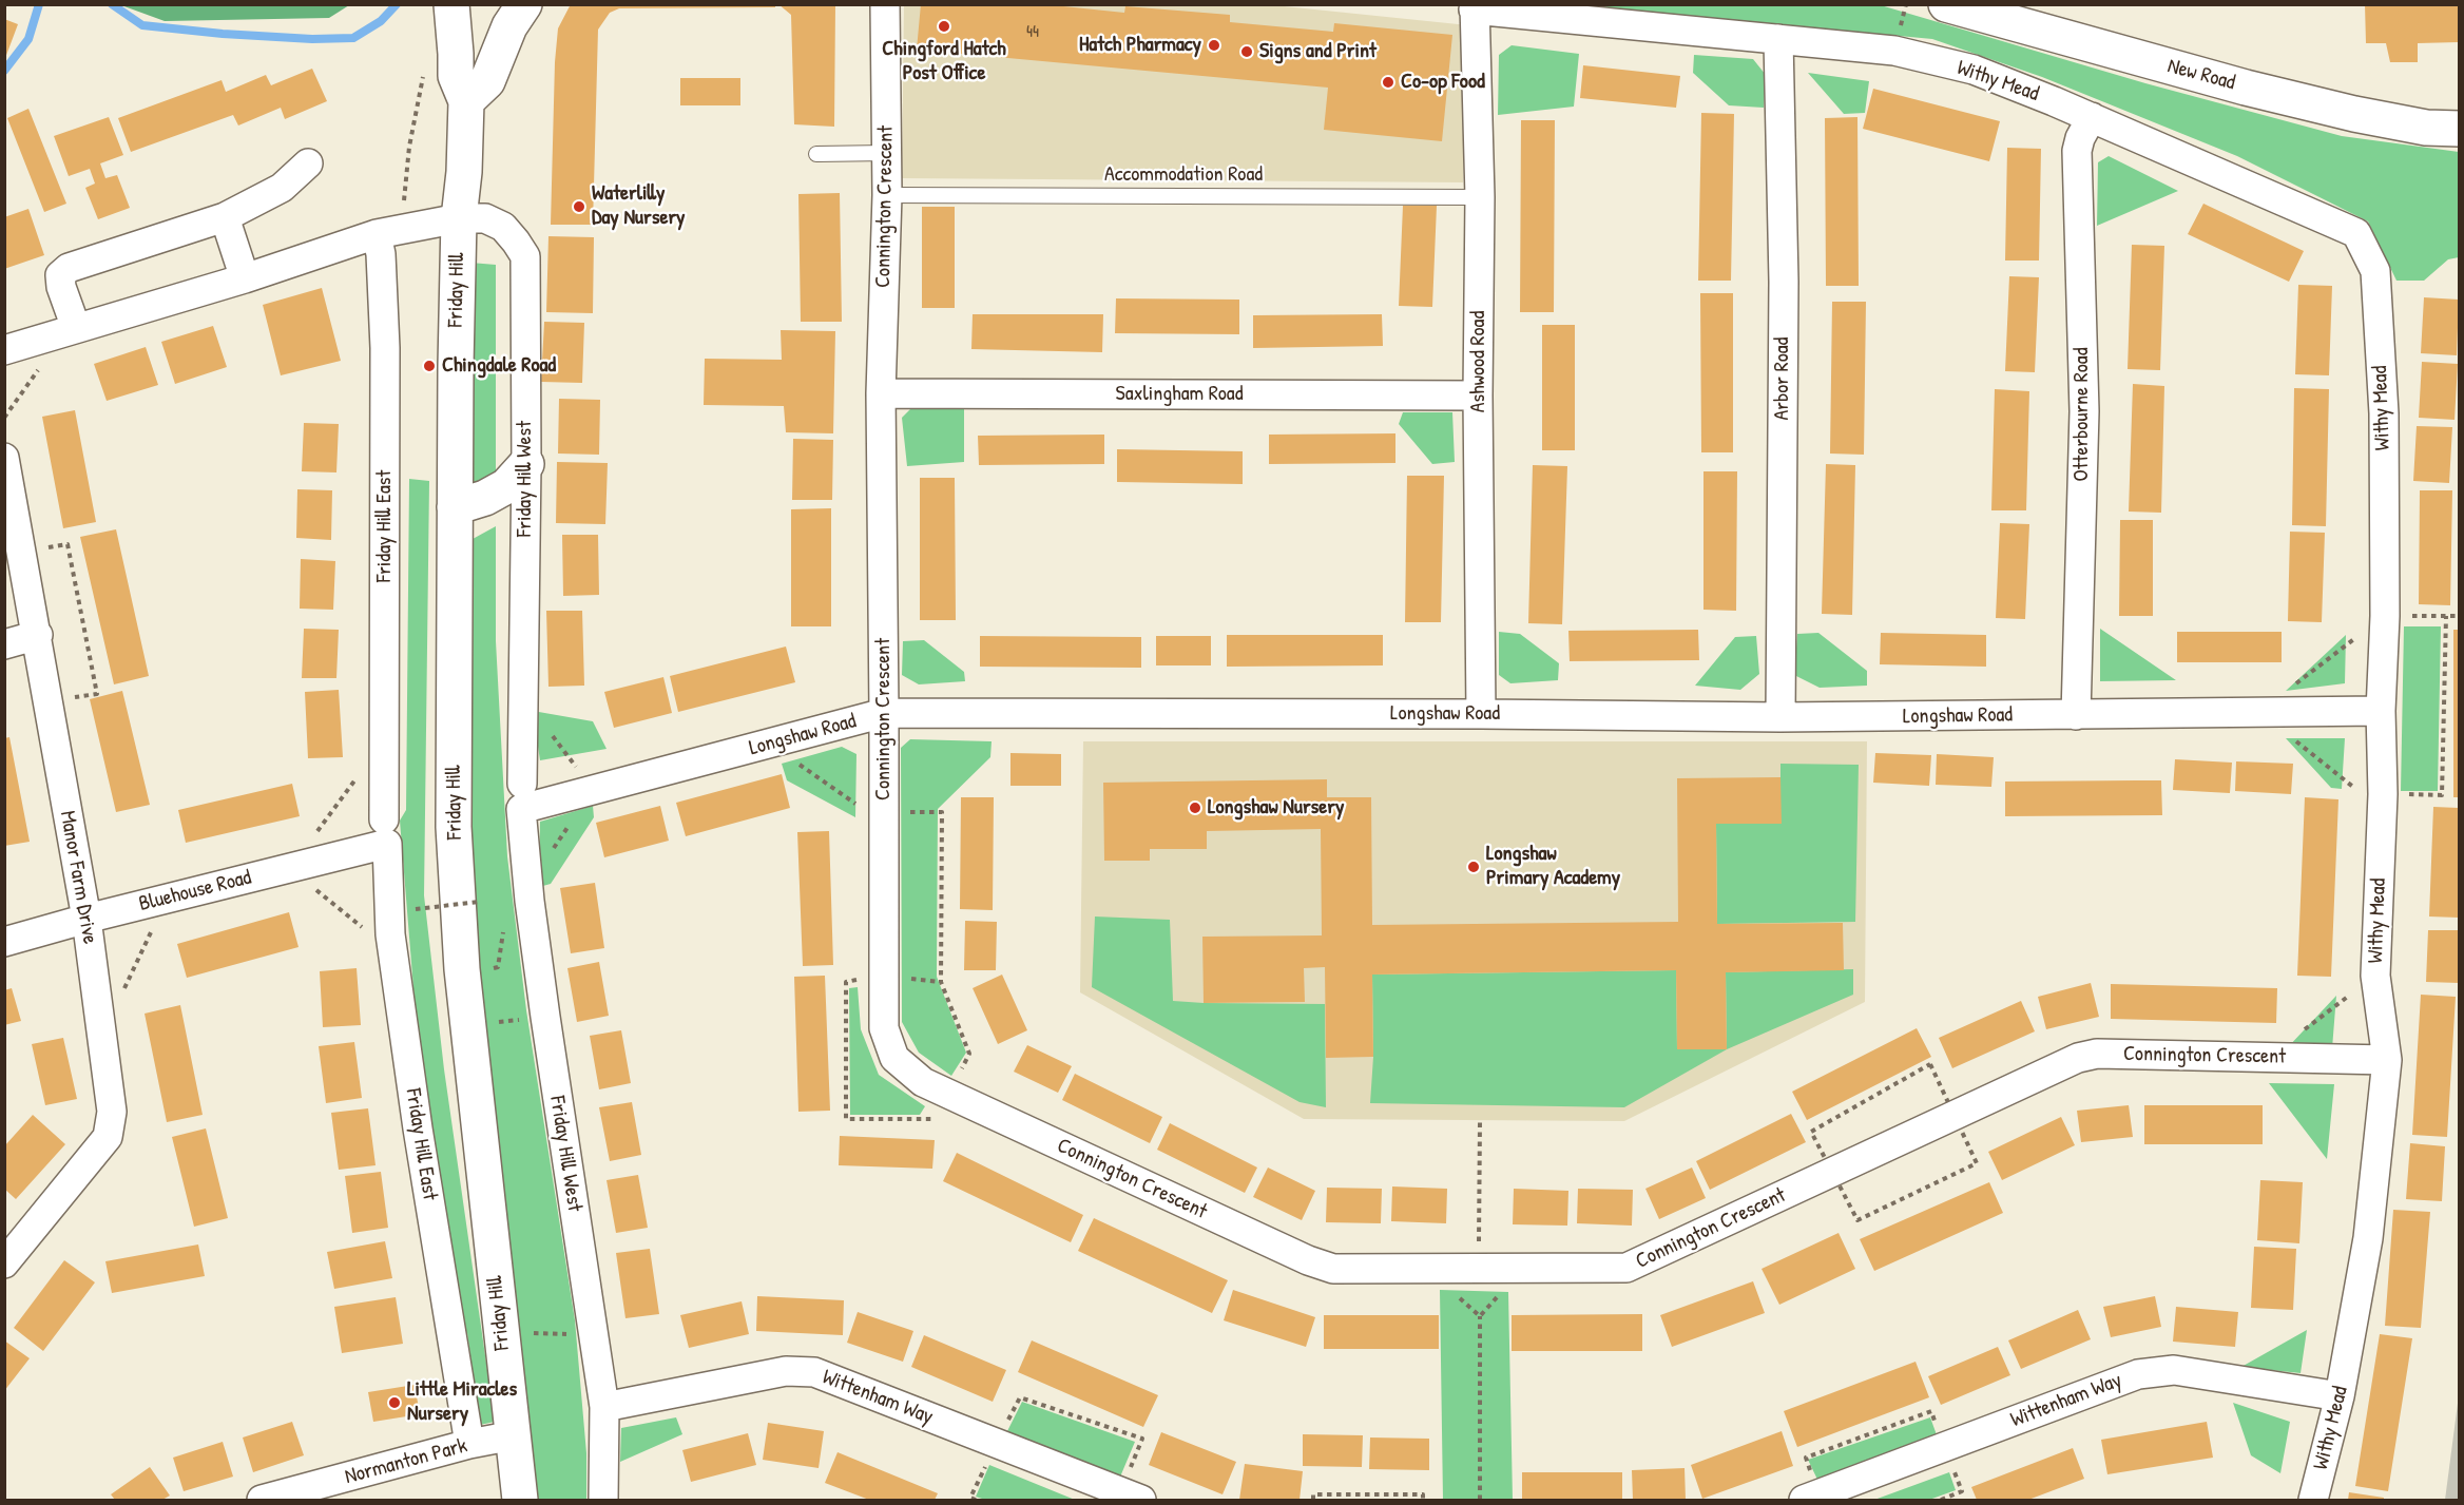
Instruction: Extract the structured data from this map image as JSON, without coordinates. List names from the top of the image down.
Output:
{
  "streets": {
    "main road": ["New Road", "Friday Hill"],
    "street": [
      "Withy Mead",
      "Connington Crescent",
      "Ashwood Road",
      "Arbor Road",
      "Saxlingham Road",
      "Otterbourne Road",
      "Friday Hill West",
      "Friday Hill East",
      "Longshaw Road",
      "Manor Farm Drive",
      "Bluehouse Road",
      "Wittenham Way",
      "Normanton Park"
    ],
    "lane": ["Accommodation Road"]
  },
  "crossings": [
    ["Withy Mead", "Connington Crescent"],
    ["Withy Mead", "Ashwood Road"],
    ["Withy Mead", "Arbor Road"],
    ["Withy Mead", "Otterbourne Road"],
    ["Withy Mead", "Longshaw Road"],
    ["Withy Mead", "Wittenham Way"],
    ["Accommodation Road", "Connington Crescent"],
    ["Accommodation Road", "Ashwood Road"],
    ["Connington Crescent", "Saxlingham Road"],
    ["Connington Crescent", "Longshaw Road"],
    ["Friday Hill", "Friday Hill West"],
    ["Friday Hill", "Normanton Park"],
    ["Ashwood Road", "Saxlingham Road"],
    ["Ashwood Road", "Longshaw Road"],
    ["Arbor Road", "Longshaw Road"],
    ["Otterbourne Road", "Longshaw Road"],
    ["Friday Hill West", "Longshaw Road"],
    ["Friday Hill West", "Wittenham Way"],
    ["Friday Hill East", "Bluehouse Road"],
    ["Friday Hill East", "Normanton Park"],
    ["Manor Farm Drive", "Bluehouse Road"]
  ],
  "places": [
    "Chingford Hatch Post Office",
    "Hatch Pharmacy",
    "Signs and Print",
    "Co-op Food",
    "Waterlilly Day Nursery",
    "Chingdale Road",
    "Longshaw Nursery",
    "Longshaw Primary Academy",
    "Little Miracles Nursery"
  ],
  "house_numbers": ["44"]
}
